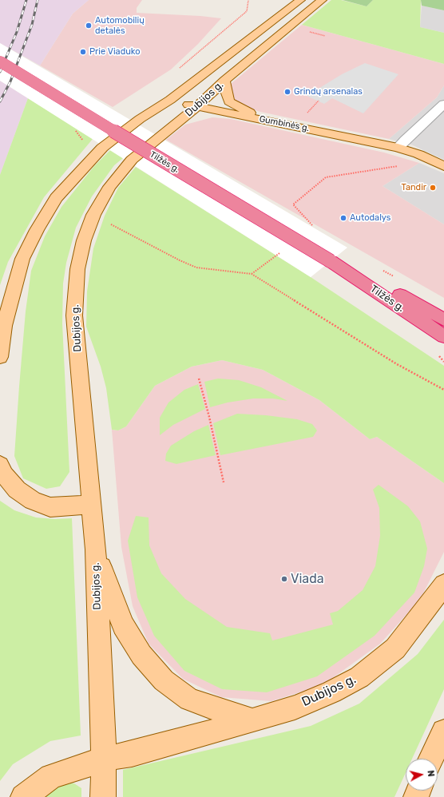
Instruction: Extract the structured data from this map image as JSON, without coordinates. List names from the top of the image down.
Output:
{
  "streets": {
    "highway": ["Tilžės g."],
    "main road": ["Dubijos g.", "Gumbinės g."]
  },
  "crossings": [
    ["Dubijos g.", "Gumbinės g."]
  ],
  "places": [
    "Automobilių detalės",
    "Prie Viaduko",
    "Grindų arsenalas",
    "Tandir",
    "Autodalys",
    "Viada"
  ],
  "north": "right"
}
